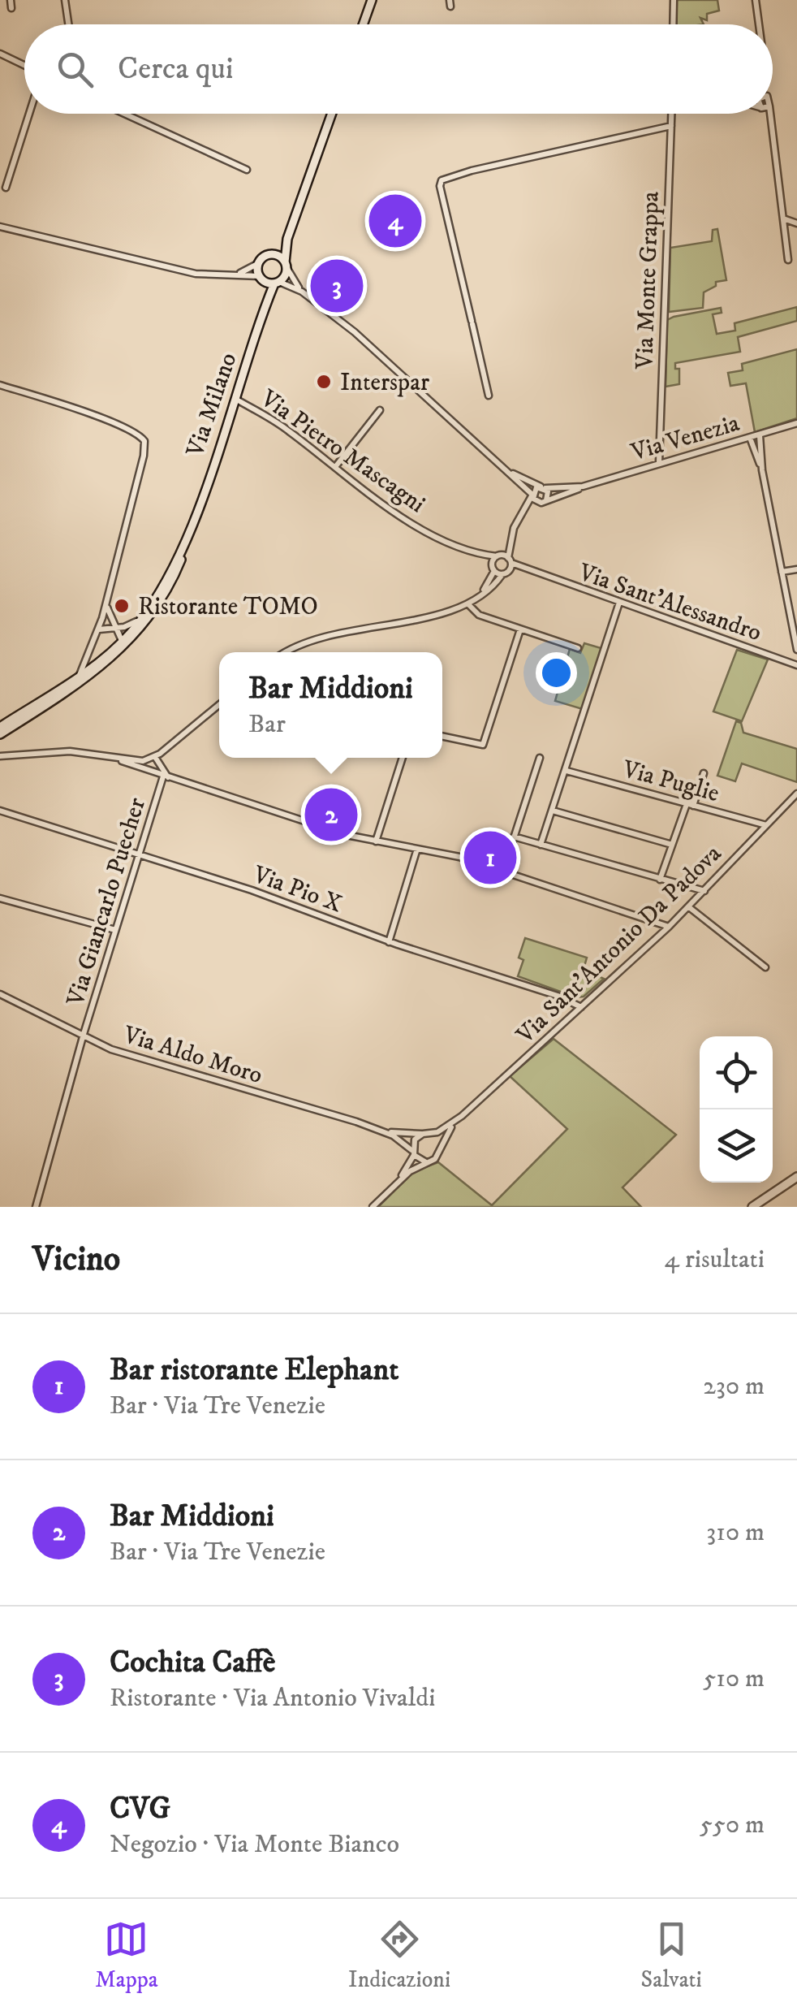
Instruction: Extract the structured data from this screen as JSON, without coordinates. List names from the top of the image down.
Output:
{
  "streets": {
    "main road": ["Via Milano"],
    "street": [
      "Via Monte Grappa",
      "Via Venezia",
      "Via Pietro Mascagni",
      "Via Sant'Alessandro",
      "Via Puglie",
      "Via Pio X",
      "Via Giancarlo Puecher",
      "Via Sant'Antonio Da Padova",
      "Via Aldo Moro"
    ]
  },
  "crossings": [
    ["Via Monte Grappa", "Via Venezia"],
    ["Via Milano", "Via Pietro Mascagni"],
    ["Via Pietro Mascagni", "Via Sant'Alessandro"],
    ["Via Puglie", "Via Sant'Antonio Da Padova"],
    ["Via Pio X", "Via Giancarlo Puecher"],
    ["Via Pio X", "Via Sant'Antonio Da Padova"],
    ["Via Giancarlo Puecher", "Via Aldo Moro"],
    ["Via Sant'Antonio Da Padova", "Via Aldo Moro"]
  ],
  "places": ["Interspar", "Ristorante TOMO"],
  "page": {
    "search": "Cerca qui",
    "pins": [
      "4",
      "3",
      "2",
      "1"
    ],
    "popup": ["Bar Middioni", "Bar"],
    "heading": ["Vicino", "4 risultati"],
    "list": [
      {
        "mark": "1",
        "name": "Bar ristorante Elephant",
        "note": "Bar · Via Tre Venezie",
        "value": "230 m"
      },
      {
        "mark": "2",
        "name": "Bar Middioni",
        "note": "Bar · Via Tre Venezie",
        "value": "310 m"
      },
      {
        "mark": "3",
        "name": "Cochita Caffè",
        "note": "Ristorante · Via Antonio Vivaldi",
        "value": "510 m"
      },
      {
        "mark": "4",
        "name": "CVG",
        "note": "Negozio · Via Monte Bianco",
        "value": "550 m"
      }
    ],
    "nav": ["Mappa", "Indicazioni", "Salvati"]
  }
}
